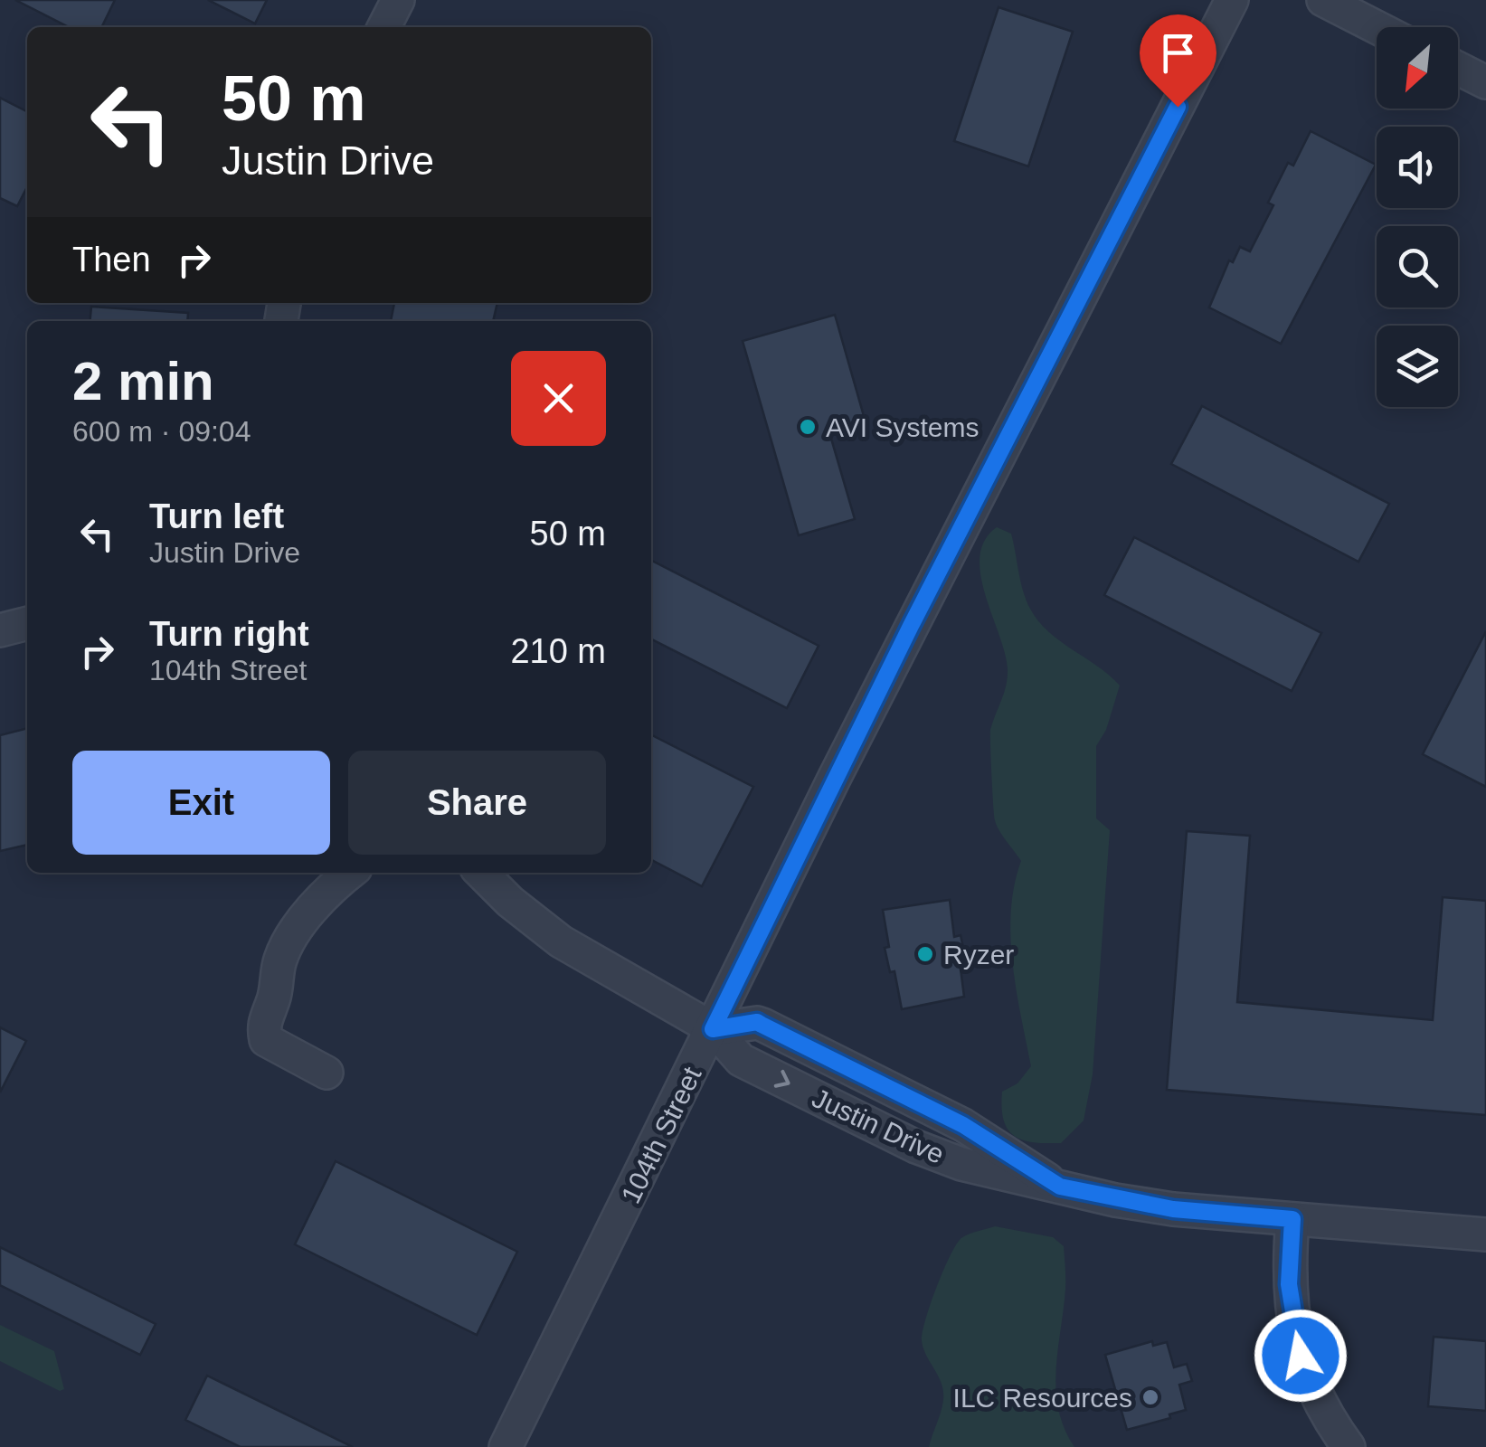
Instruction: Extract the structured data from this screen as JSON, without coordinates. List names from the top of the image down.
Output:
{
  "streets": {
    "street": ["Justin Drive", "104th Street"]
  },
  "crossings": [
    ["Justin Drive", "104th Street"]
  ],
  "places": ["AVI Systems", "Ryzer", "ILC Resources"],
  "north": "bottom left",
  "page": {
    "turn": ["50 m", "Justin Drive"],
    "then": "Then",
    "heading": ["2 min", "600 m · 09:04"],
    "list": [
      {
        "name": "Turn left",
        "note": "Justin Drive",
        "value": "50 m"
      },
      {
        "name": "Turn right",
        "note": "104th Street",
        "value": "210 m"
      }
    ],
    "buttons": ["Exit", "Share"]
  }
}
